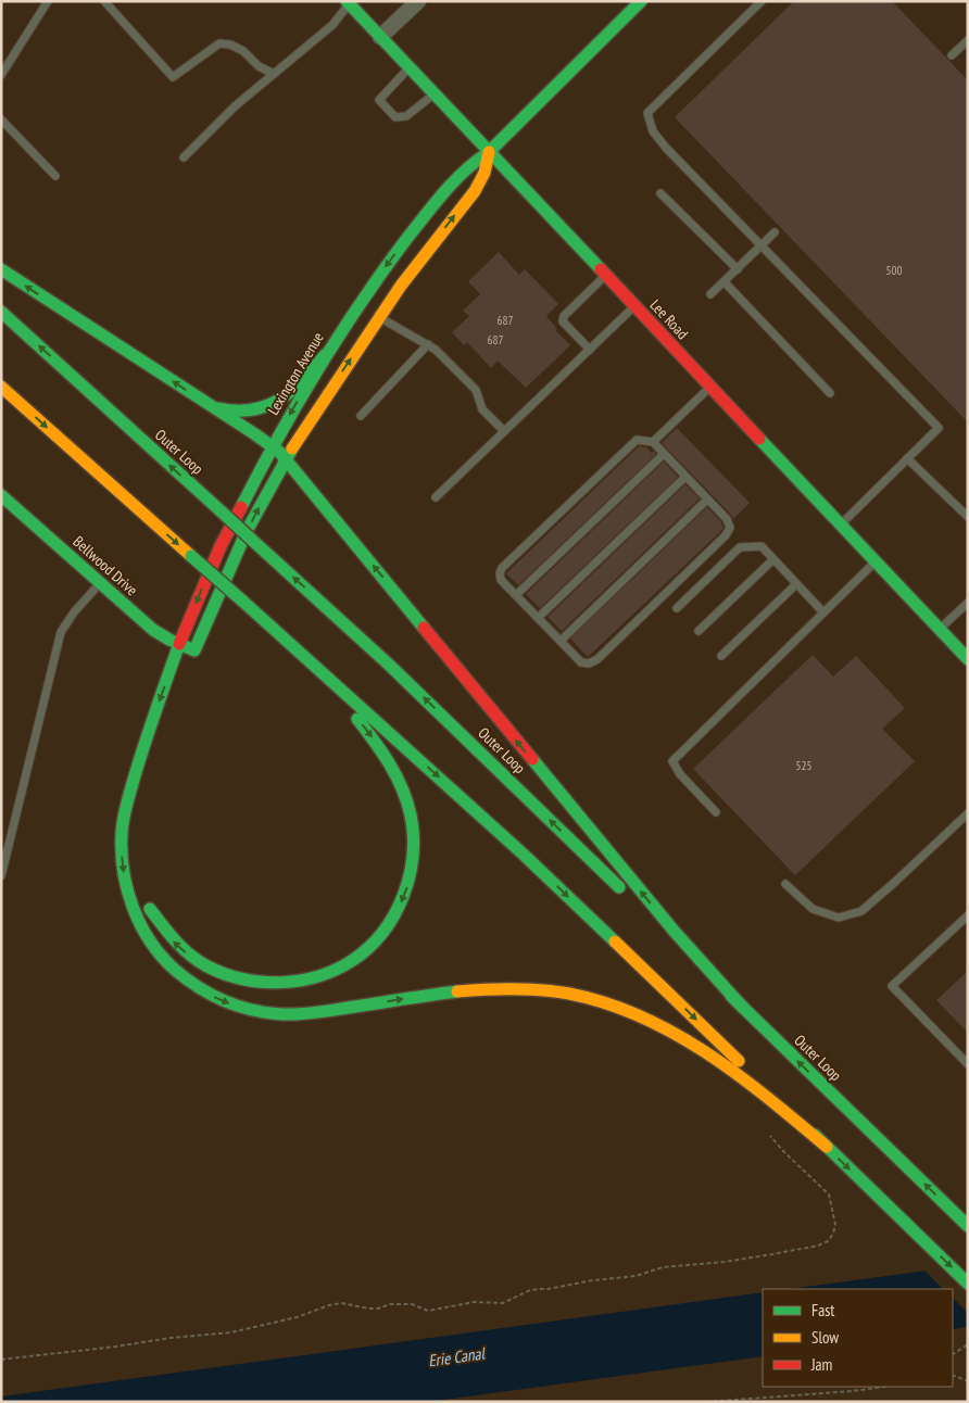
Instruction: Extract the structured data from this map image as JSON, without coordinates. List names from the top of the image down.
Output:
{
  "streets": {
    "main road": [
      "Lee Road",
      "Lexington Avenue",
      "Outer Loop",
      "Bellwood Drive"
    ]
  },
  "crossings": [
    ["Lee Road", "Lexington Avenue"],
    ["Lexington Avenue", "Bellwood Drive"]
  ],
  "water": ["Erie Canal"],
  "house_numbers": [
    "500",
    "687",
    "687",
    "525"
  ],
  "legend": ["Fast", "Slow", "Jam"]
}
